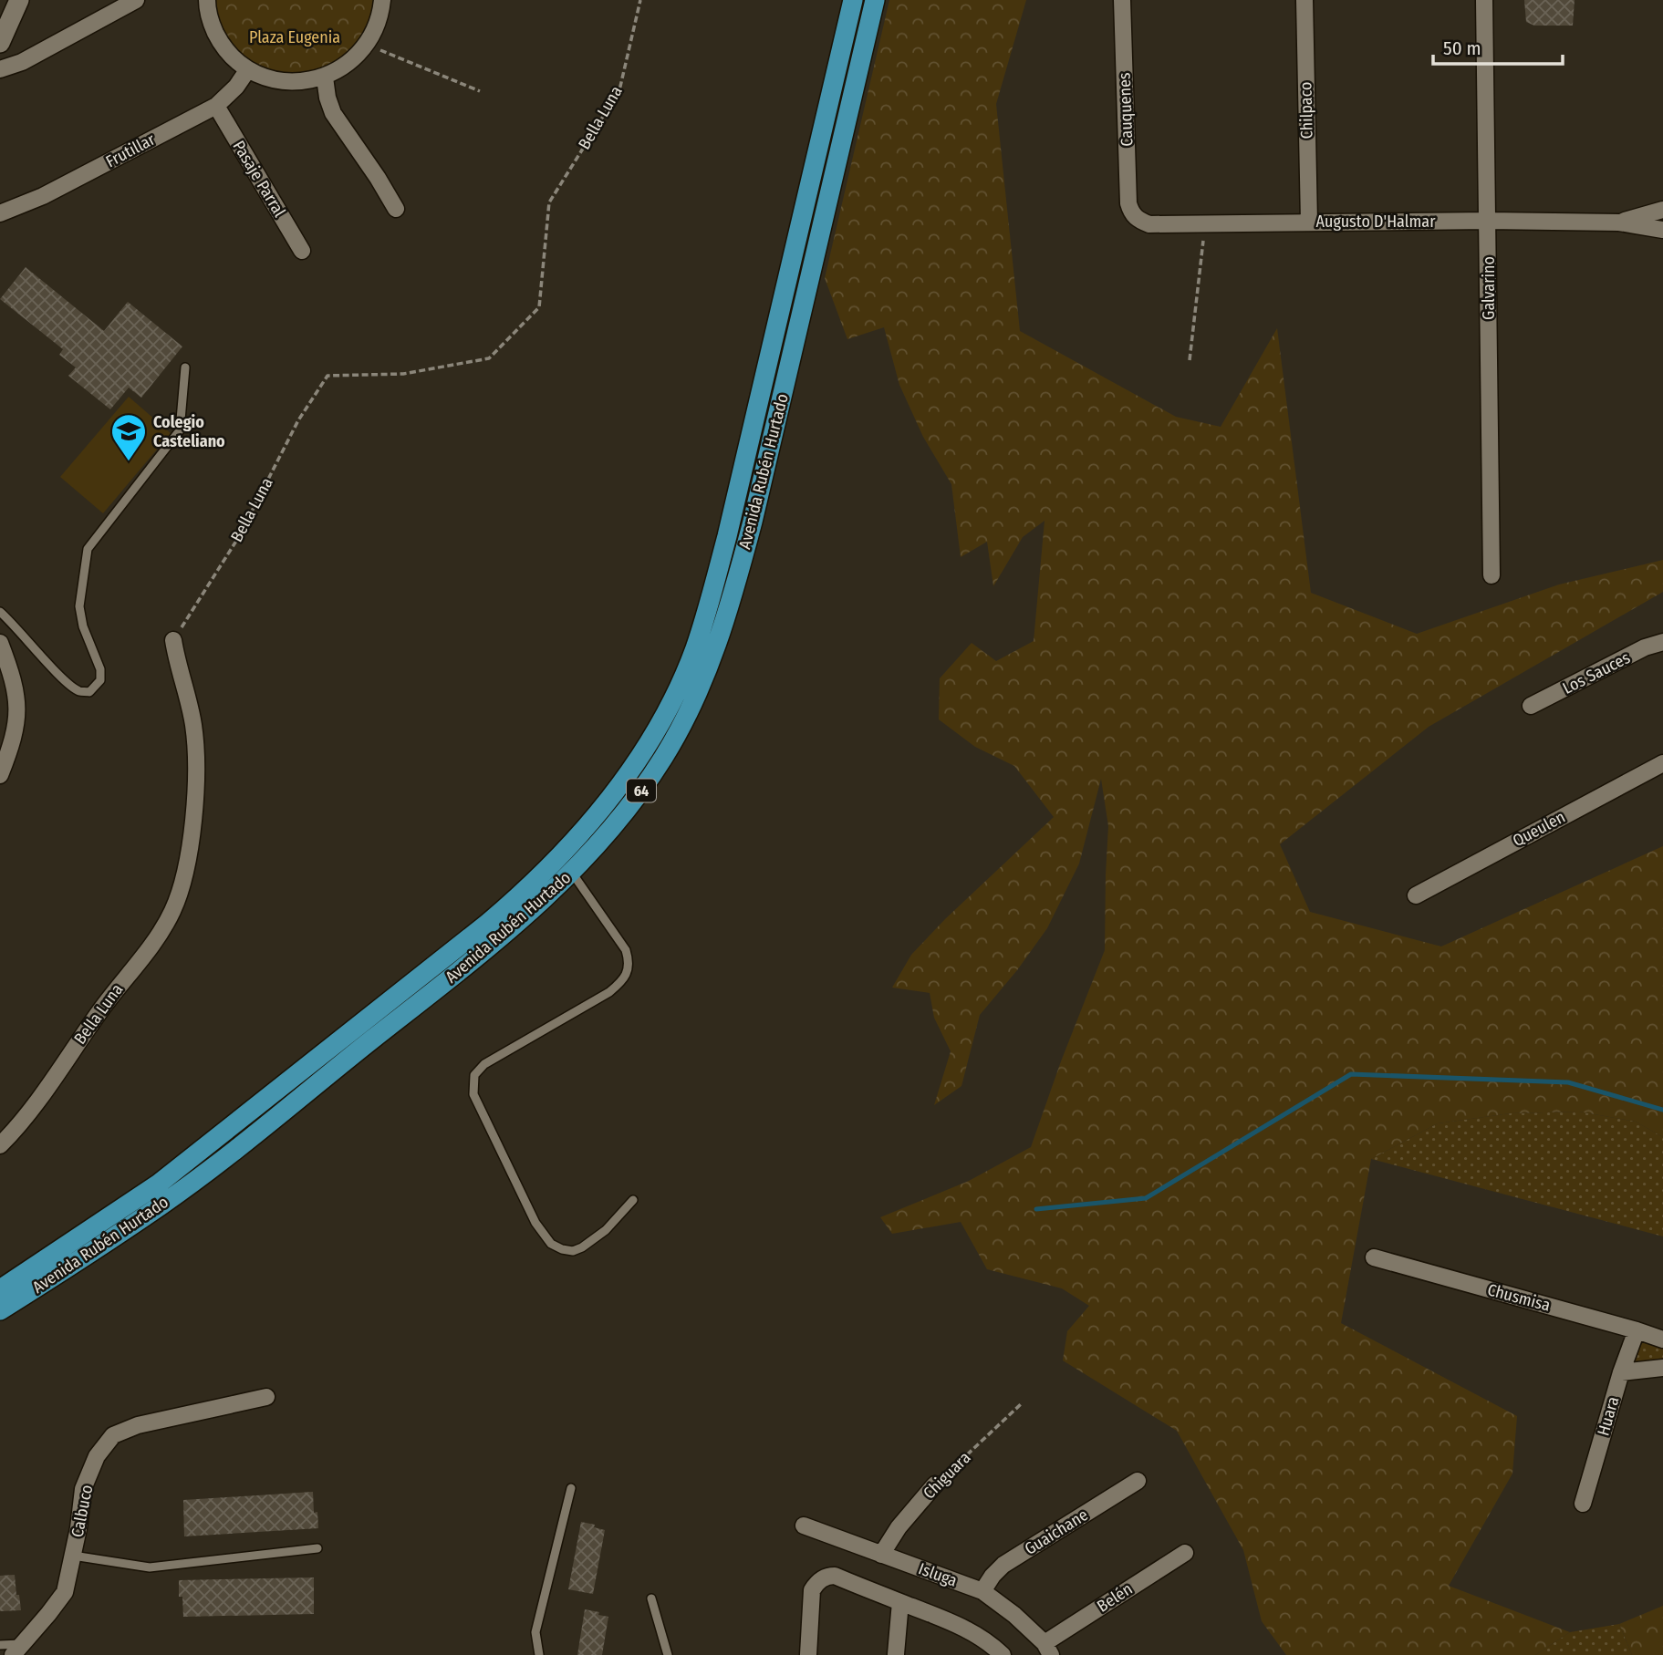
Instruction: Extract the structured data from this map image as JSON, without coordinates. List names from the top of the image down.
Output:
{
  "streets": {
    "highway": ["Avenida Rubén Hurtado", "64"],
    "street": [
      "Cauquenes",
      "Chilpaco",
      "Bella Luna",
      "Frutillar",
      "Pasaje Parral",
      "Augusto D'Halmar",
      "Galvarino",
      "Los Sauces",
      "Queulen",
      "Chusmisa",
      "Huara",
      "Chiguara",
      "Calbuco",
      "Guaichane",
      "Isluga",
      "Belén"
    ]
  },
  "crossings": [
    ["Cauquenes", "Augusto D'Halmar"],
    ["Chilpaco", "Augusto D'Halmar"],
    ["Frutillar", "Pasaje Parral"],
    ["Augusto D'Halmar", "Galvarino"],
    ["Chusmisa", "Huara"],
    ["Chiguara", "Isluga"],
    ["Guaichane", "Isluga"],
    ["Isluga", "Belén"]
  ],
  "parks": ["Plaza Eugenia"],
  "places": {
    "school or university": ["Colegio Casteliano"]
  },
  "scale_bar": "50 m"
}
